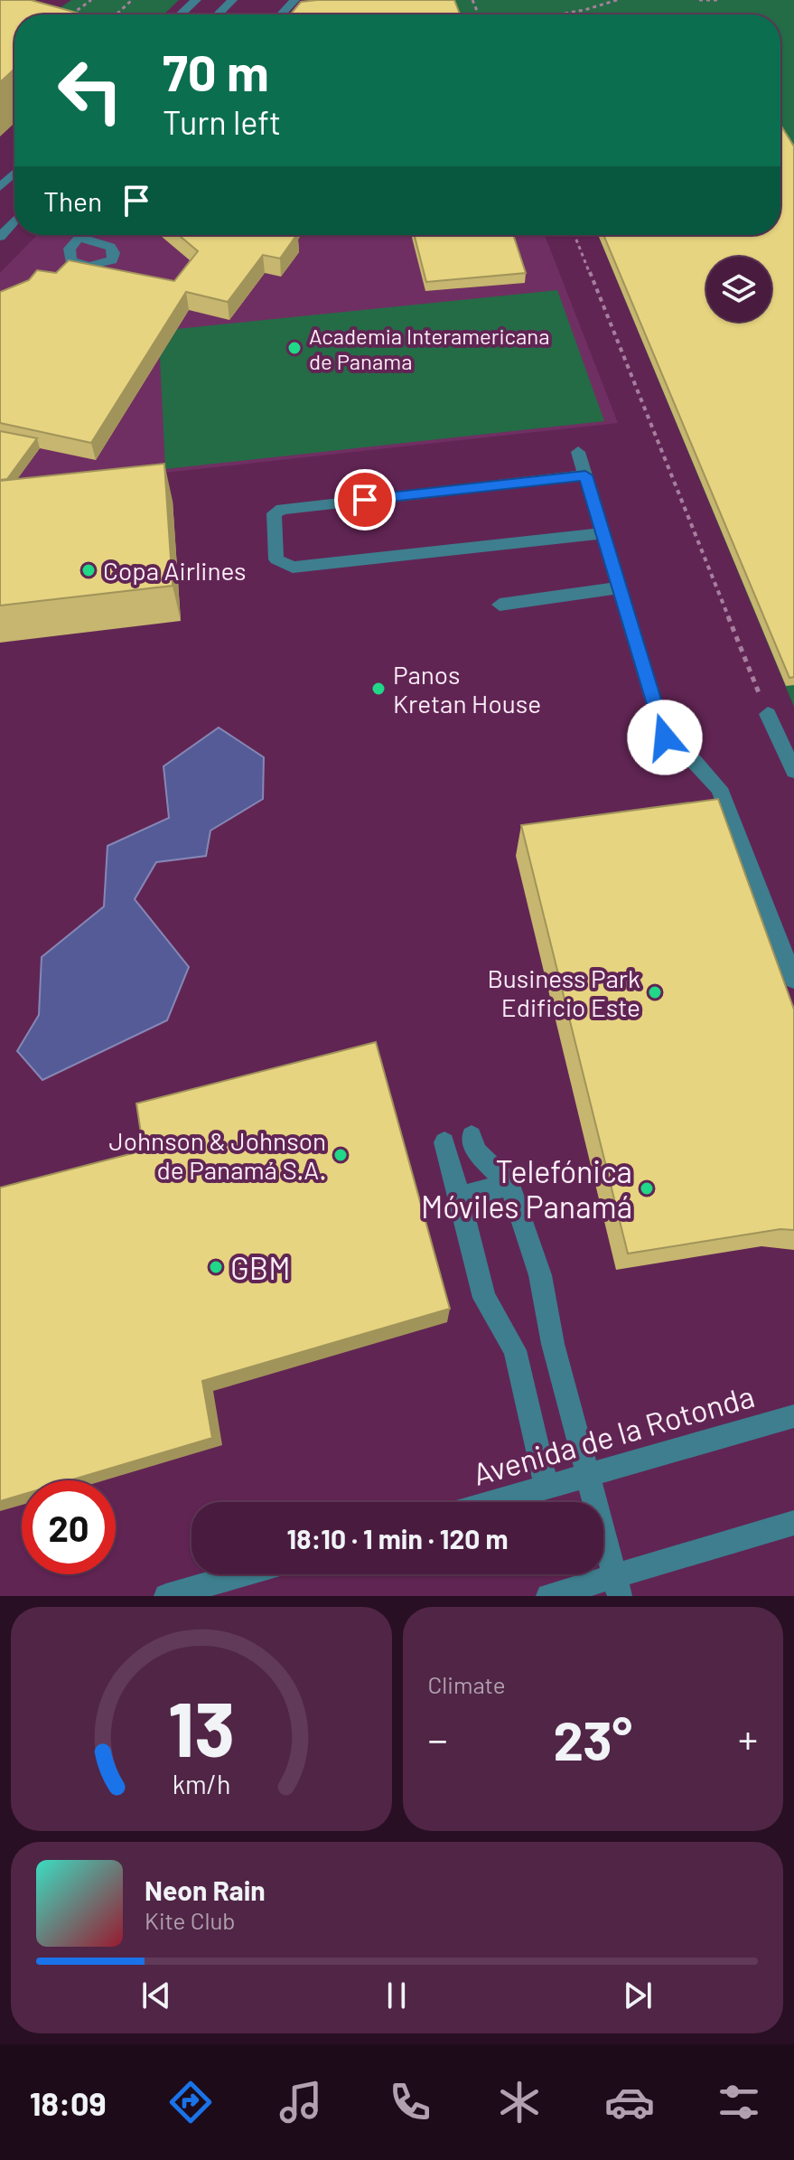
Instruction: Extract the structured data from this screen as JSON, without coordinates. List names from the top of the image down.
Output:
{
  "streets": {
    "street": ["Avenida de la Rotonda"]
  },
  "places": [
    "Academia Interamericana de Panama",
    "Copa Airlines",
    "Panos Kretan House",
    "Business Park Edificio Este",
    "Johnson & Johnson de Panamá S.A.",
    "Telefónica Móviles Panamá",
    "GBM"
  ],
  "page": {
    "turn": ["70 m", "Turn left"],
    "then": "Then",
    "limit": "20",
    "trip": "18:10 · 1 min · 120 m",
    "tile": "Climate",
    "heat": ["−", "23°", "+"],
    "song": ["Neon Rain", "Kite Club"],
    "tabs": "18:09",
    "gauge": ["13", "km/h"]
  }
}
